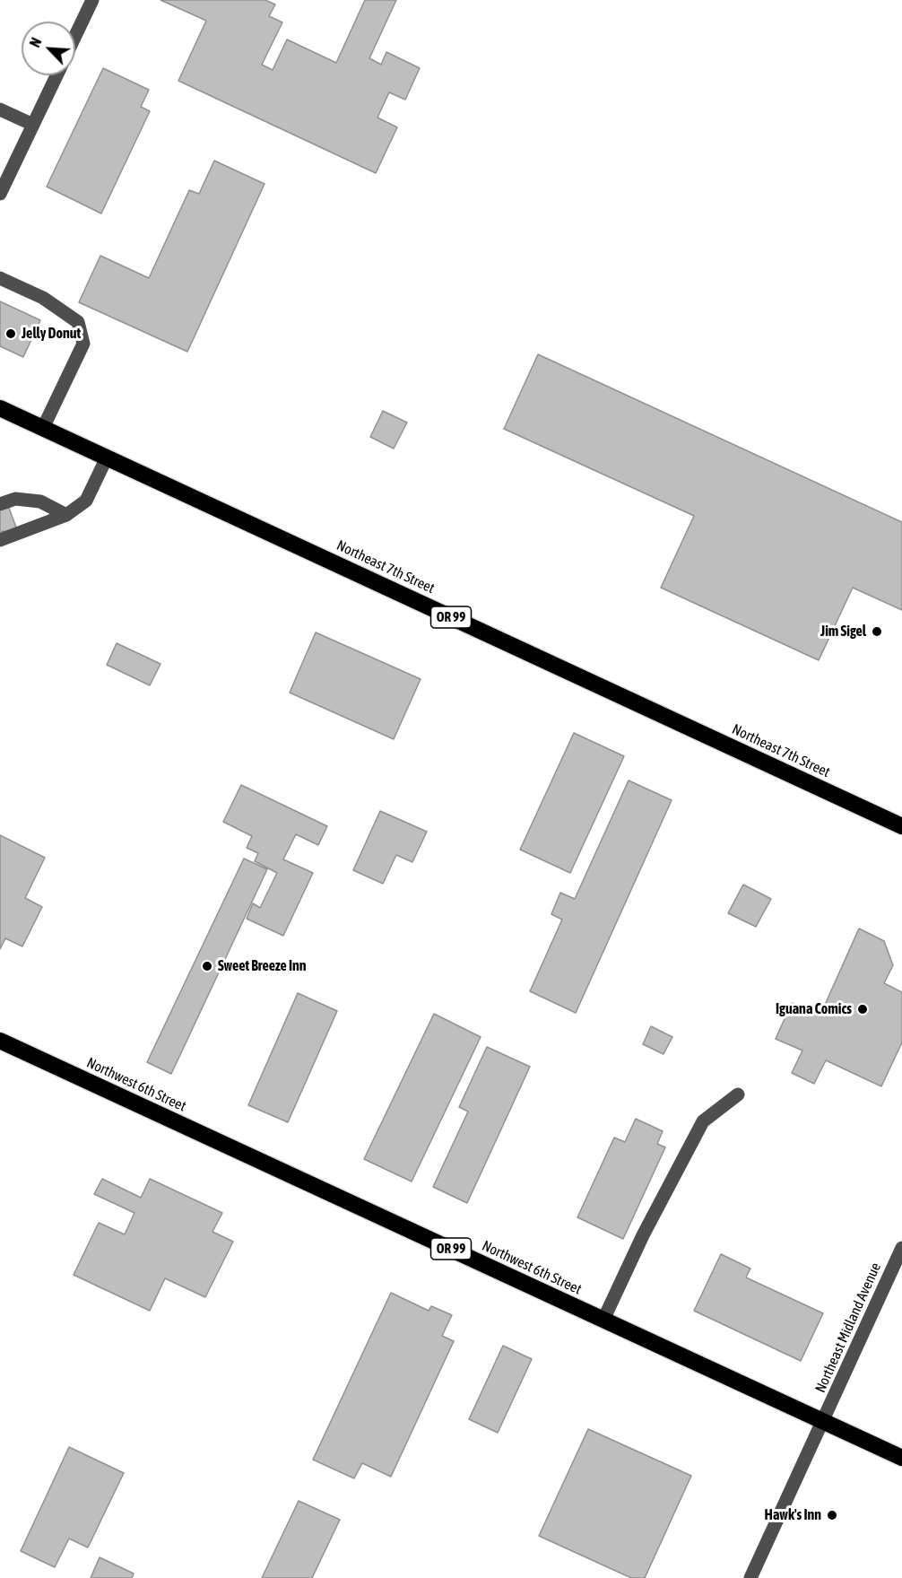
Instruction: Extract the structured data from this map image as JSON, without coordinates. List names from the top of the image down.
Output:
{
  "streets": {
    "highway": ["Northeast 7th Street", "OR 99", "Northwest 6th Street"],
    "street": ["Northeast Midland Avenue"]
  },
  "crossings": [
    ["Northwest 6th Street", "Northeast Midland Avenue"]
  ],
  "places": [
    "Jelly Donut",
    "Jim Sigel",
    "Sweet Breeze Inn",
    "Iguana Comics",
    "Hawk's Inn"
  ],
  "north": "top left"
}
